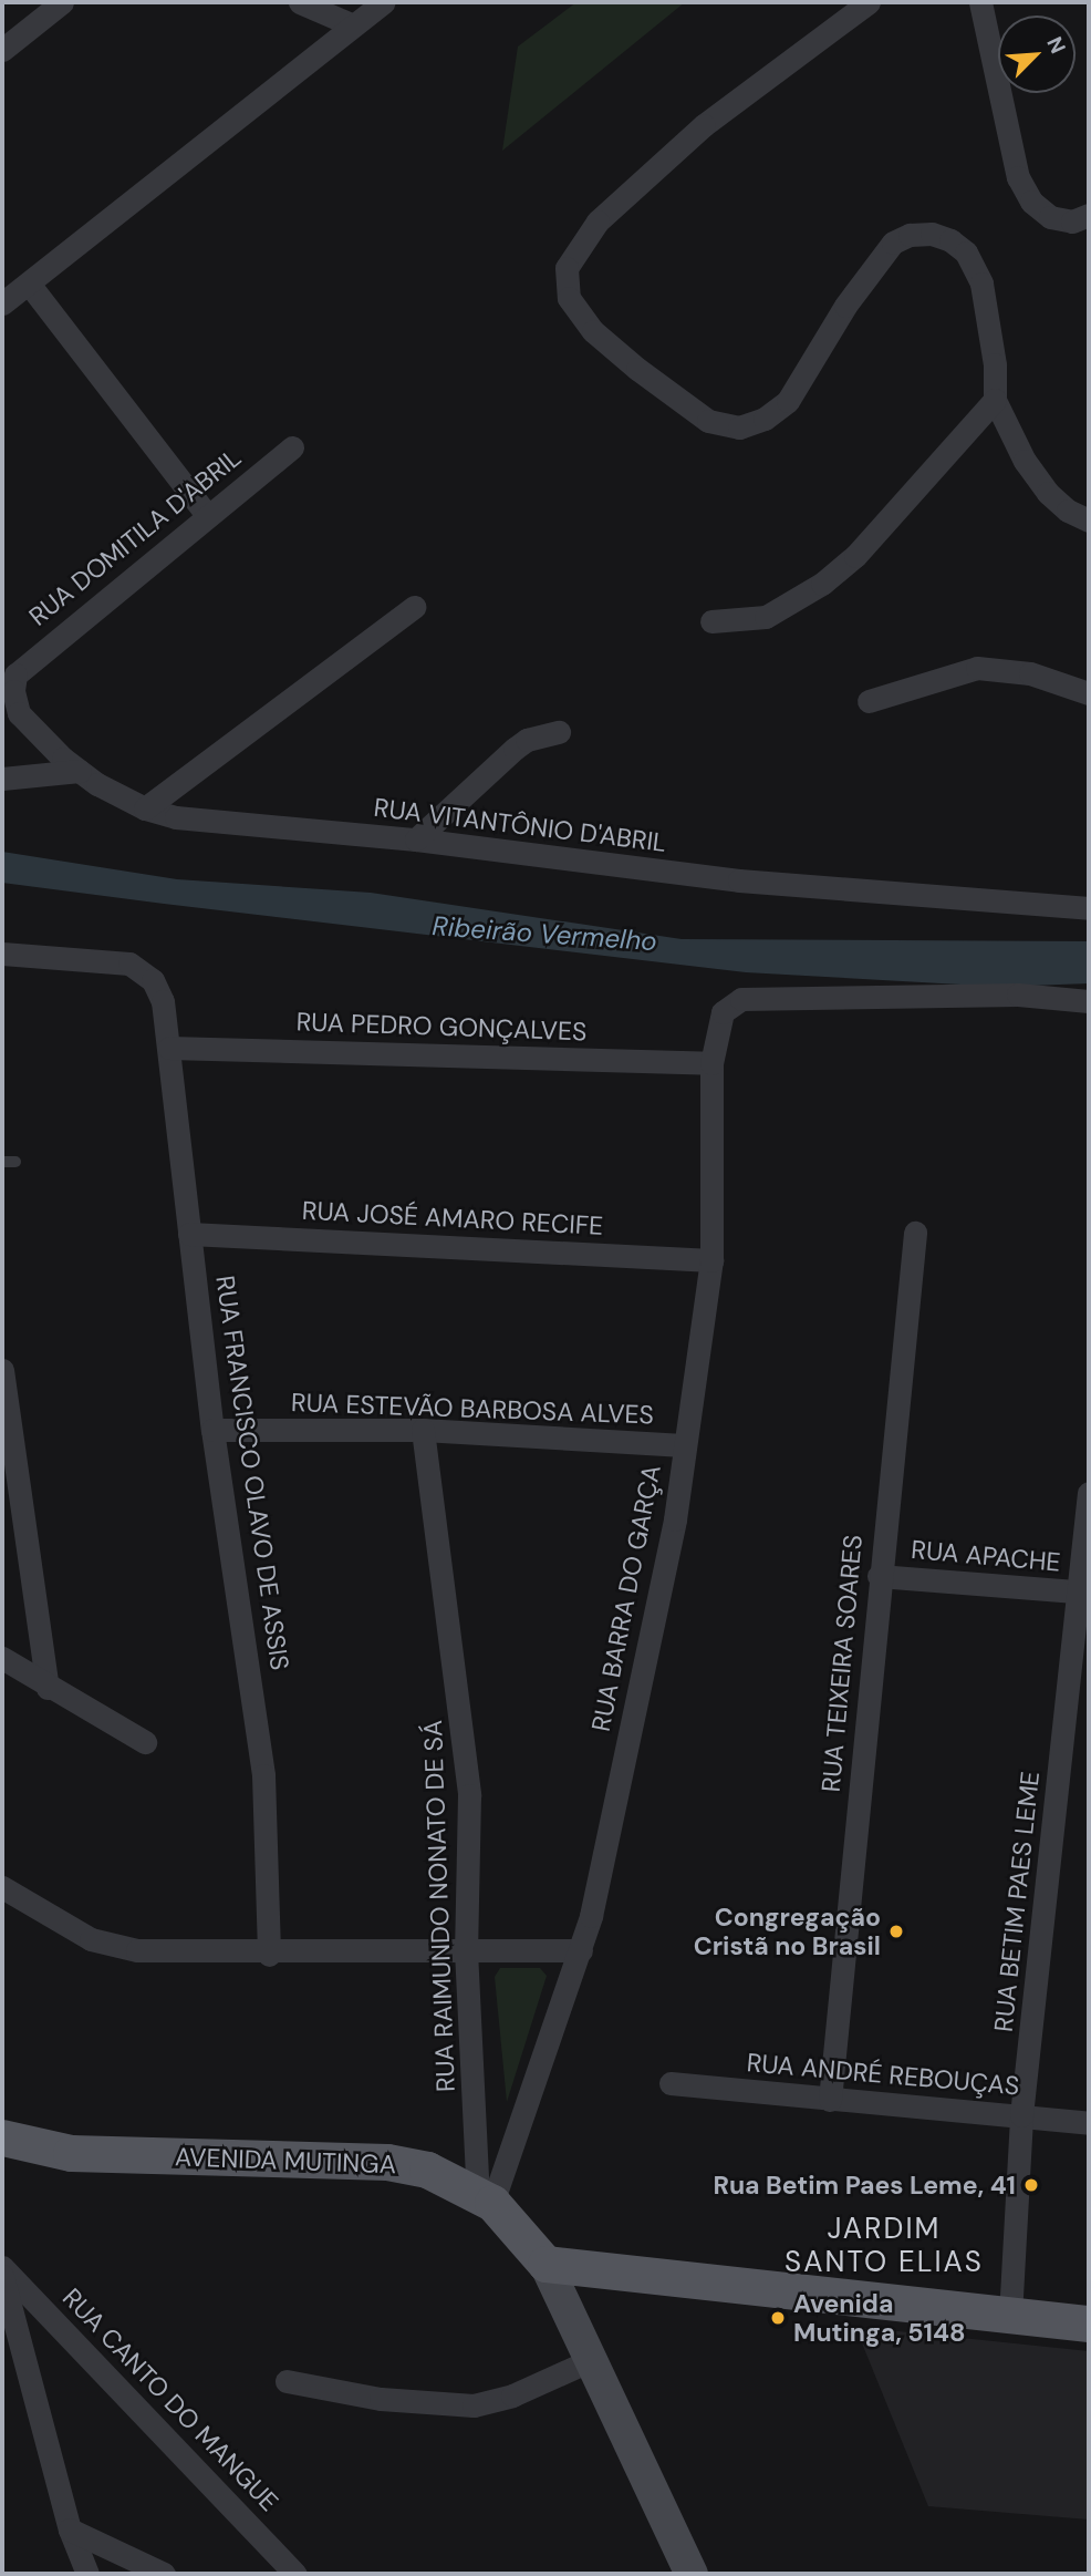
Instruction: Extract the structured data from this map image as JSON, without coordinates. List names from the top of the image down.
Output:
{
  "streets": {
    "main road": ["AVENIDA MUTINGA"],
    "street": [
      "RUA DOMITILA D'ABRIL",
      "RUA VITANTÔNIO D'ABRIL",
      "RUA PEDRO GONÇALVES",
      "RUA JOSÉ AMARO RECIFE",
      "RUA ESTEVÃO BARBOSA ALVES",
      "RUA FRANCISCO OLAVO DE ASSIS",
      "RUA APACHE",
      "RUA BARRA DO GARÇA",
      "RUA TEIXEIRA SOARES",
      "RUA BETIM PAES LEME",
      "RUA RAIMUNDO NONATO DE SÁ",
      "RUA ANDRÉ REBOUÇAS",
      "RUA CANTO DO MANGUE"
    ]
  },
  "crossings": [
    ["RUA DOMITILA D'ABRIL", "RUA VITANTÔNIO D'ABRIL"],
    ["RUA PEDRO GONÇALVES", "RUA FRANCISCO OLAVO DE ASSIS"],
    ["RUA PEDRO GONÇALVES", "RUA BARRA DO GARÇA"],
    ["RUA JOSÉ AMARO RECIFE", "RUA FRANCISCO OLAVO DE ASSIS"],
    ["RUA JOSÉ AMARO RECIFE", "RUA BARRA DO GARÇA"],
    ["RUA ESTEVÃO BARBOSA ALVES", "RUA FRANCISCO OLAVO DE ASSIS"],
    ["RUA ESTEVÃO BARBOSA ALVES", "RUA BARRA DO GARÇA"],
    ["RUA ESTEVÃO BARBOSA ALVES", "RUA RAIMUNDO NONATO DE SÁ"],
    ["RUA APACHE", "RUA TEIXEIRA SOARES"],
    ["RUA APACHE", "RUA BETIM PAES LEME"],
    ["RUA BARRA DO GARÇA", "RUA RAIMUNDO NONATO DE SÁ"],
    ["RUA BARRA DO GARÇA", "AVENIDA MUTINGA"],
    ["RUA TEIXEIRA SOARES", "RUA ANDRÉ REBOUÇAS"],
    ["RUA BETIM PAES LEME", "RUA ANDRÉ REBOUÇAS"],
    ["RUA RAIMUNDO NONATO DE SÁ", "AVENIDA MUTINGA"]
  ],
  "districts": ["JARDIM SANTO ELIAS"],
  "water": ["Ribeirão Vermelho"],
  "places": ["Congregação Cristã no Brasil", "Rua Betim Paes Leme, 41", "Avenida Mutinga, 5148"],
  "north": "top right"
}
